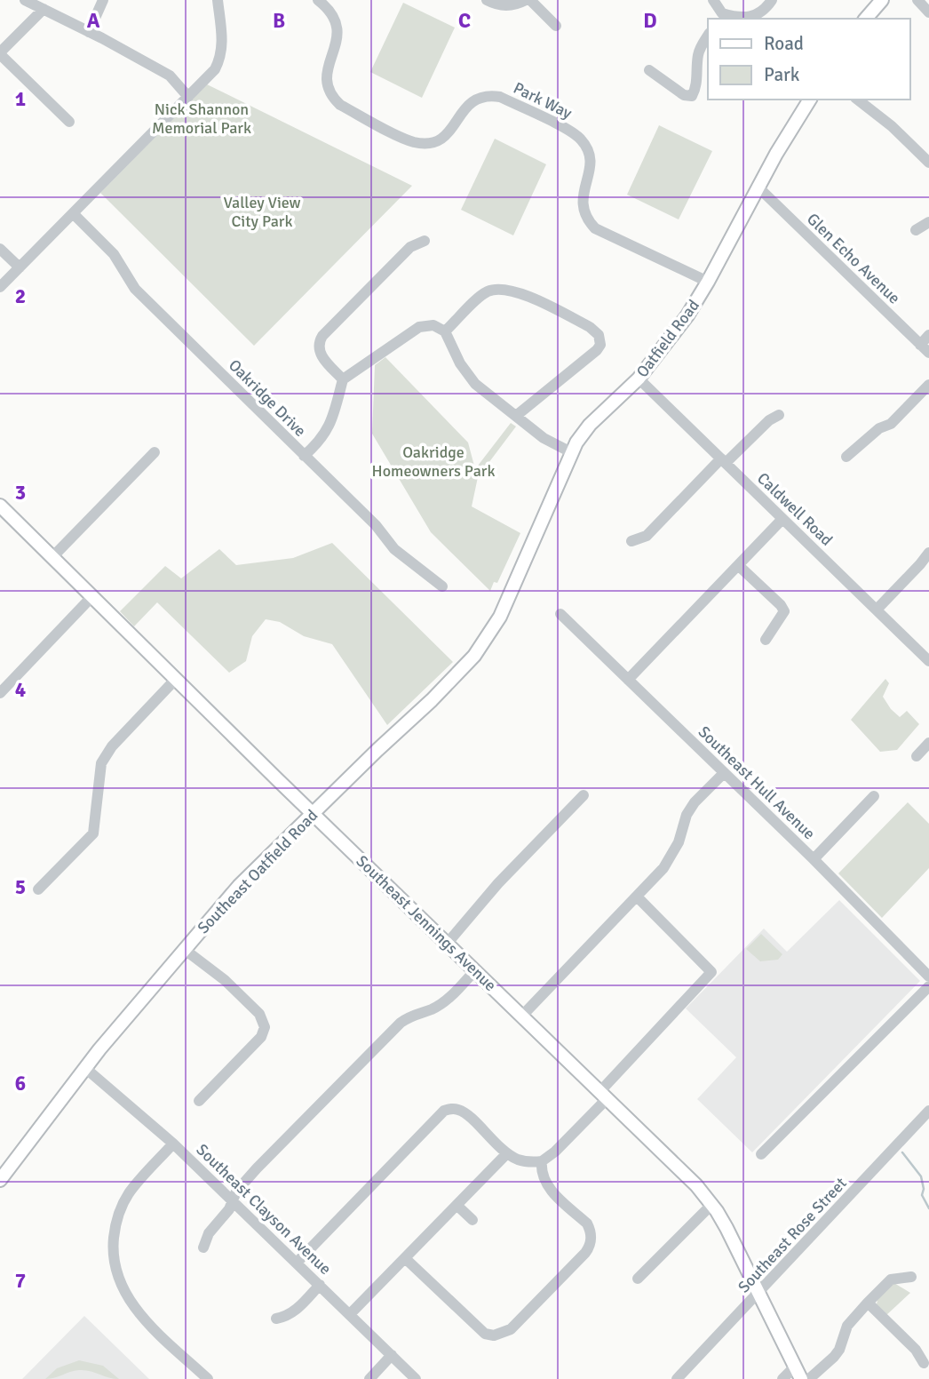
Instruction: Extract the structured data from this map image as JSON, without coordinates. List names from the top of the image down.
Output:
{
  "streets": {
    "main road": ["Oatfield Road", "Southeast Oatfield Road", "Southeast Jennings Avenue"],
    "street": [
      "Park Way",
      "Glen Echo Avenue",
      "Oakridge Drive",
      "Caldwell Road",
      "Southeast Hull Avenue",
      "Southeast Clayson Avenue",
      "Southeast Rose Street"
    ]
  },
  "crossings": [
    ["Park Way", "Oatfield Road"],
    ["Glen Echo Avenue", "Oatfield Road"],
    ["Oatfield Road", "Caldwell Road"],
    ["Oatfield Road", "Southeast Oatfield Road"],
    ["Southeast Oatfield Road", "Southeast Jennings Avenue"],
    ["Southeast Oatfield Road", "Southeast Clayson Avenue"],
    ["Southeast Jennings Avenue", "Southeast Rose Street"]
  ],
  "parks": ["Nick Shannon Memorial Park", "Valley View City Park", "Oakridge Homeowners Park"],
  "legend": ["Road", "Park"],
  "grid": {
    "columns": [
      "A",
      "B",
      "C",
      "D"
    ],
    "rows": [
      "1",
      "2",
      "3",
      "4",
      "5",
      "6",
      "7"
    ]
  }
}
